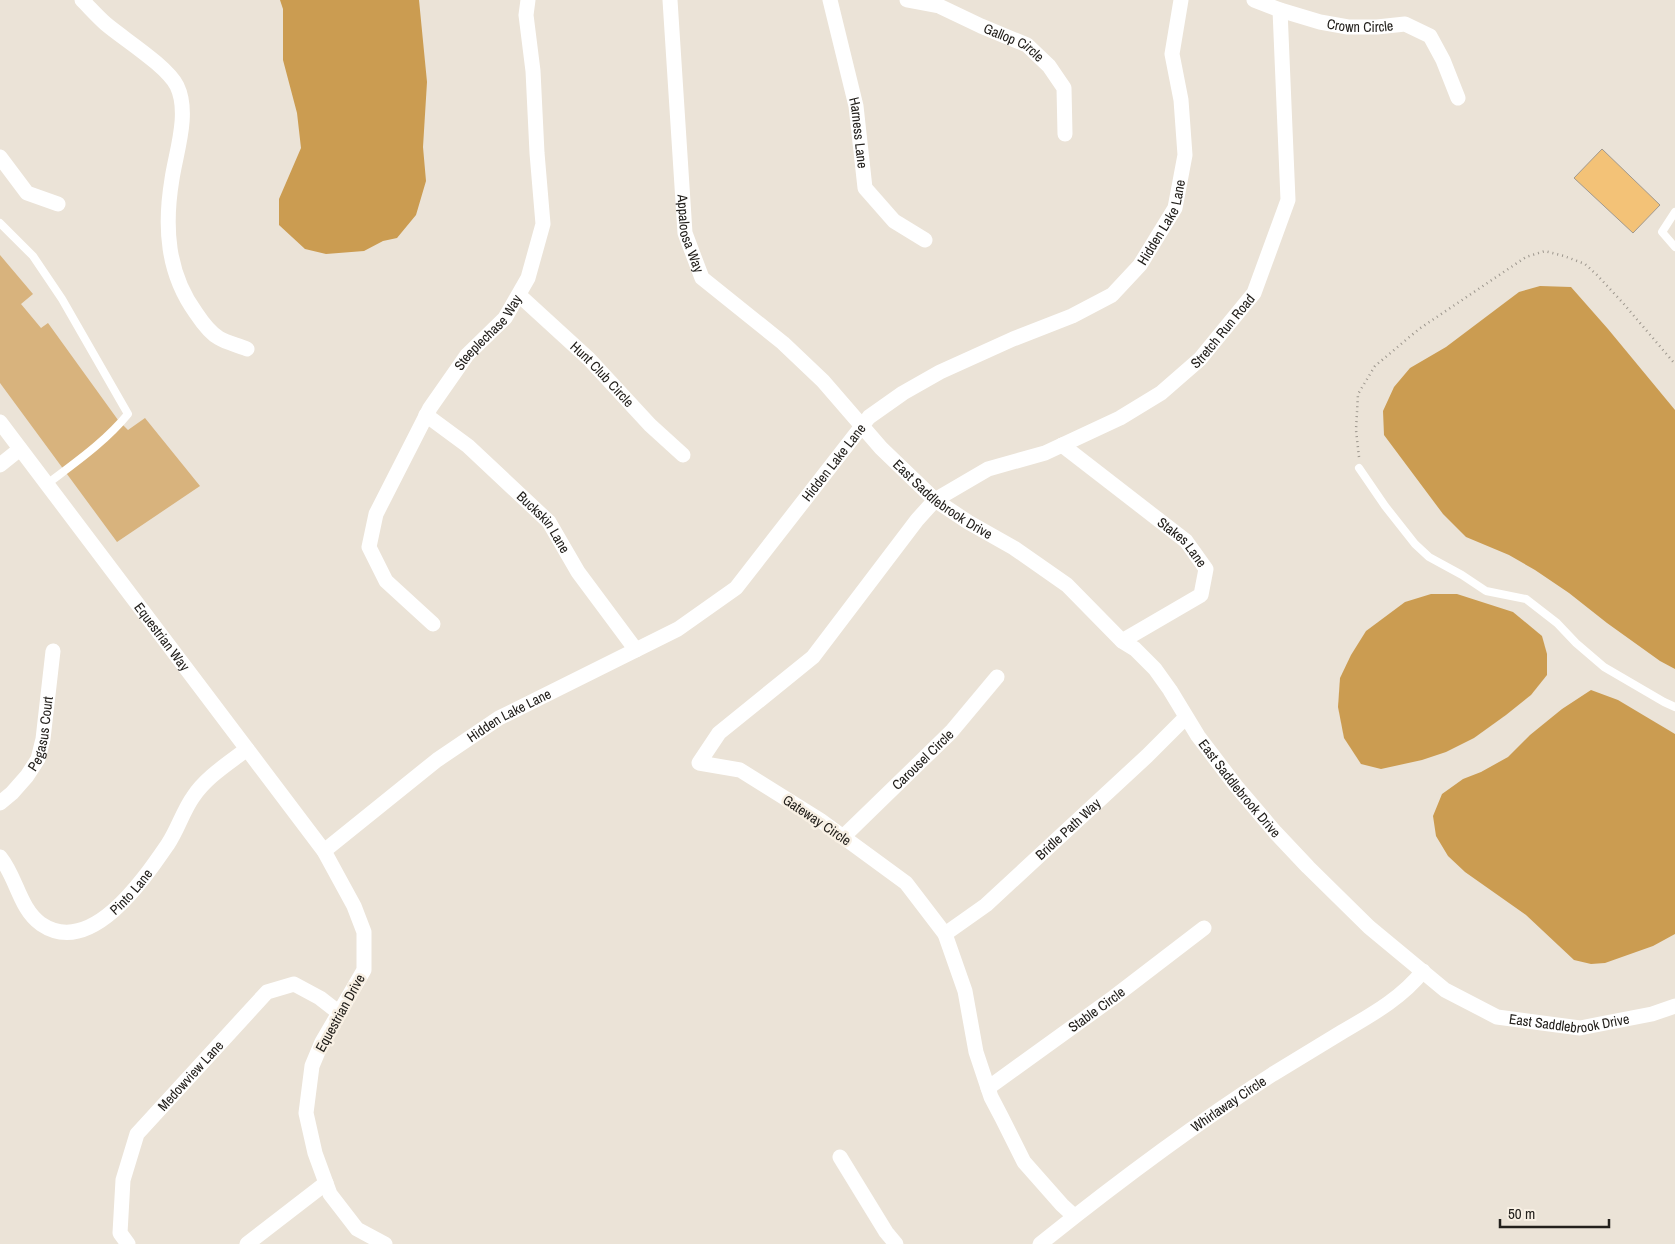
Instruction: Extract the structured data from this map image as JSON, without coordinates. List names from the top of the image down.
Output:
{
  "streets": {
    "street": [
      "Crown Circle",
      "Gallop Circle",
      "Harness Lane",
      "Hidden Lake Lane",
      "Appaloosa Way",
      "Stretch Run Road",
      "Steeplechase Way",
      "Hunt Club Circle",
      "East Saddlebrook Drive",
      "Buckskin Lane",
      "Stakes Lane",
      "Equestrian Way",
      "Pegasus Court",
      "Carousel Circle",
      "Gateway Circle",
      "Bridle Path Way",
      "Pinto Lane",
      "Stable Circle",
      "Equestrian Drive",
      "Medowview Lane",
      "Whirlaway Circle"
    ]
  },
  "crossings": [
    ["Crown Circle", "Stretch Run Road"],
    ["Hidden Lake Lane", "Appaloosa Way"],
    ["Hidden Lake Lane", "East Saddlebrook Drive"],
    ["Hidden Lake Lane", "Buckskin Lane"],
    ["Hidden Lake Lane", "Equestrian Way"],
    ["Hidden Lake Lane", "Equestrian Drive"],
    ["Appaloosa Way", "East Saddlebrook Drive"],
    ["Stretch Run Road", "East Saddlebrook Drive"],
    ["Stretch Run Road", "Stakes Lane"],
    ["Stretch Run Road", "Gateway Circle"],
    ["Steeplechase Way", "Hunt Club Circle"],
    ["Steeplechase Way", "Buckskin Lane"],
    ["East Saddlebrook Drive", "Stakes Lane"],
    ["East Saddlebrook Drive", "Gateway Circle"],
    ["East Saddlebrook Drive", "Bridle Path Way"],
    ["East Saddlebrook Drive", "Whirlaway Circle"],
    ["Equestrian Way", "Pinto Lane"],
    ["Equestrian Way", "Equestrian Drive"],
    ["Carousel Circle", "Gateway Circle"],
    ["Gateway Circle", "Bridle Path Way"],
    ["Gateway Circle", "Stable Circle"],
    ["Gateway Circle", "Whirlaway Circle"],
    ["Equestrian Drive", "Medowview Lane"]
  ],
  "scale_bar": "50 m"
}
